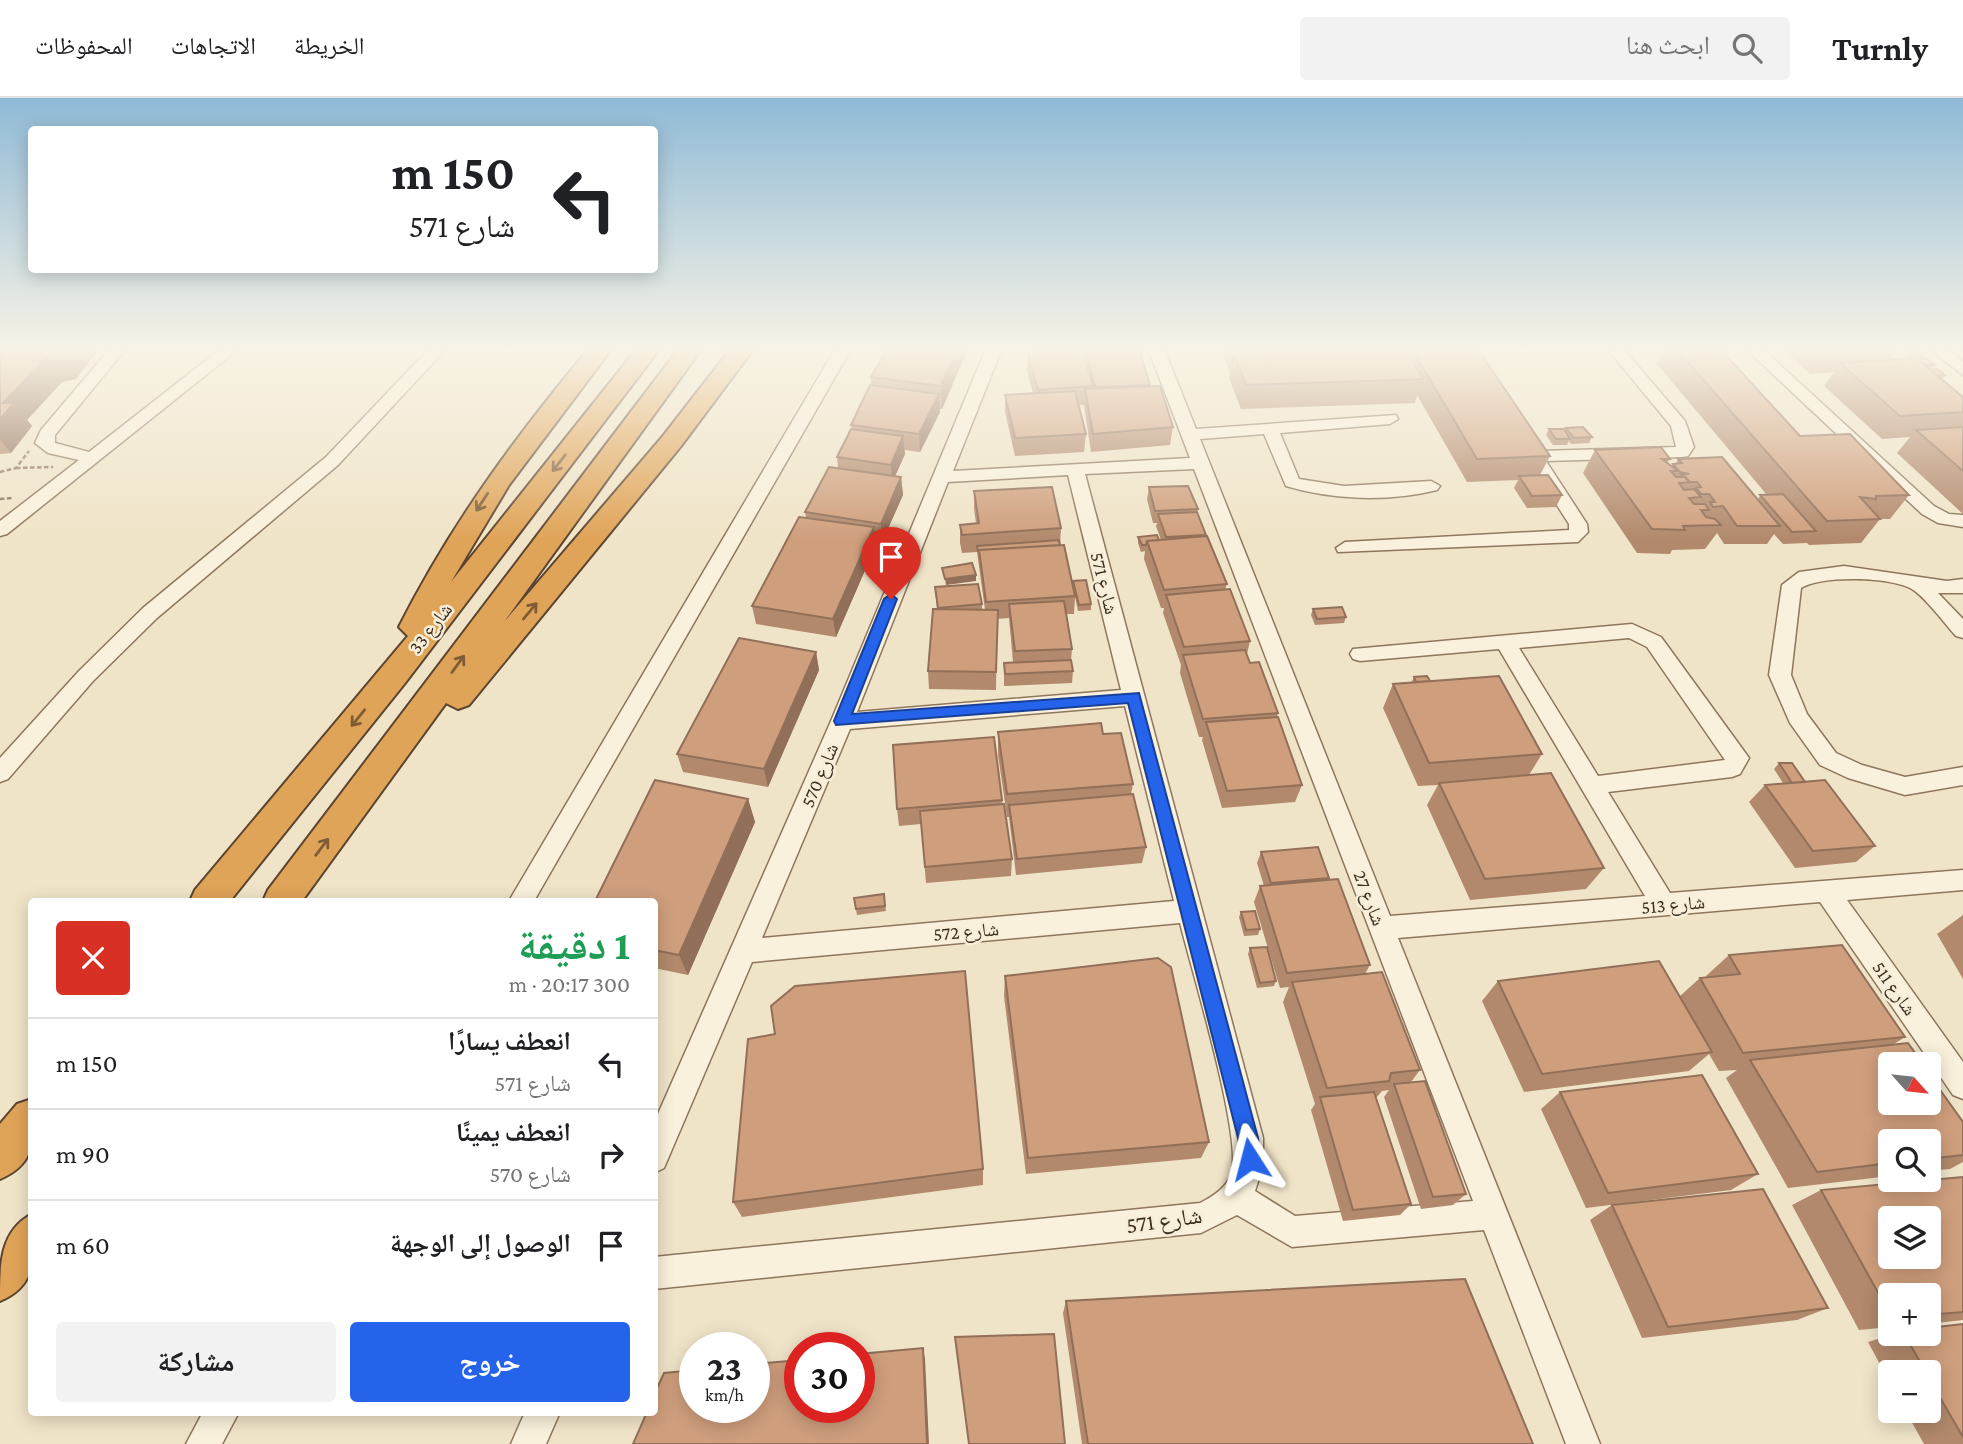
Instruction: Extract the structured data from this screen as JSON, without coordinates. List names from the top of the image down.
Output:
{
  "streets": {
    "highway": ["شارع 33"],
    "street": [
      "شارع 571",
      "شارع 570",
      "شارع 27",
      "شارع 513",
      "شارع 572",
      "شارع 511"
    ]
  },
  "crossings": [
    ["شارع 571", "شارع 572"],
    ["شارع 570", "شارع 572"],
    ["شارع 27", "شارع 513"],
    ["شارع 513", "شارع 511"]
  ],
  "north": "bottom right",
  "page": {
    "header": "Turnly",
    "search": "ابحث هنا",
    "nav": ["الخريطة", "الاتجاهات", "المحفوظات"],
    "turn": ["150 m", "شارع 571"],
    "heading": ["1 دقيقة", "300 m · 20:17"],
    "list": [
      {
        "name": "انعطف يسارًا",
        "note": "شارع 571",
        "value": "150 m"
      },
      {
        "name": "انعطف يمينًا",
        "note": "شارع 570",
        "value": "90 m"
      },
      {
        "name": "الوصول إلى الوجهة",
        "value": "60 m"
      }
    ],
    "map_buttons": ["+", "−"],
    "buttons": ["خروج", "مشاركة"],
    "speed": "23 km/h",
    "limit": "30"
  }
}
